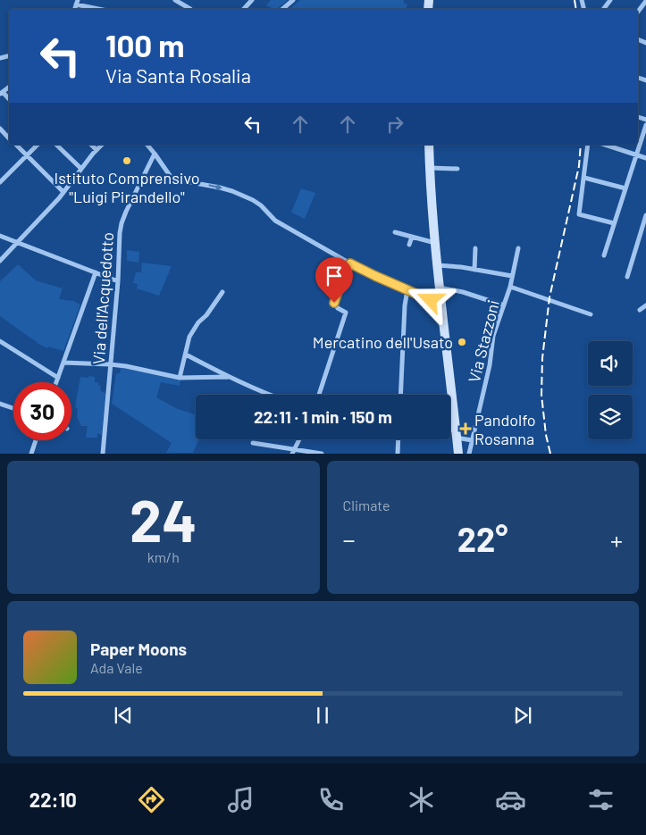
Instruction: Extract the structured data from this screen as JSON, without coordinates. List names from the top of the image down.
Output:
{
  "streets": {
    "street": ["Via dell'Acquedotto", "Via Stazzoni"]
  },
  "places": {
    "other": ["Istituto Comprensivo \"Luigi Pirandello\"", "Mercatino dell'Usato"],
    "health": ["Pandolfo Rosanna"]
  },
  "page": {
    "turn": ["100 m", "Via Santa Rosalia"],
    "limit": "30",
    "trip": "22:11 · 1 min · 150 m",
    "tile": [
      ["24", "km/h"],
      "Climate"
    ],
    "heat": ["−", "22°", "+"],
    "song": ["Paper Moons", "Ada Vale"],
    "tabs": "22:10"
  }
}
